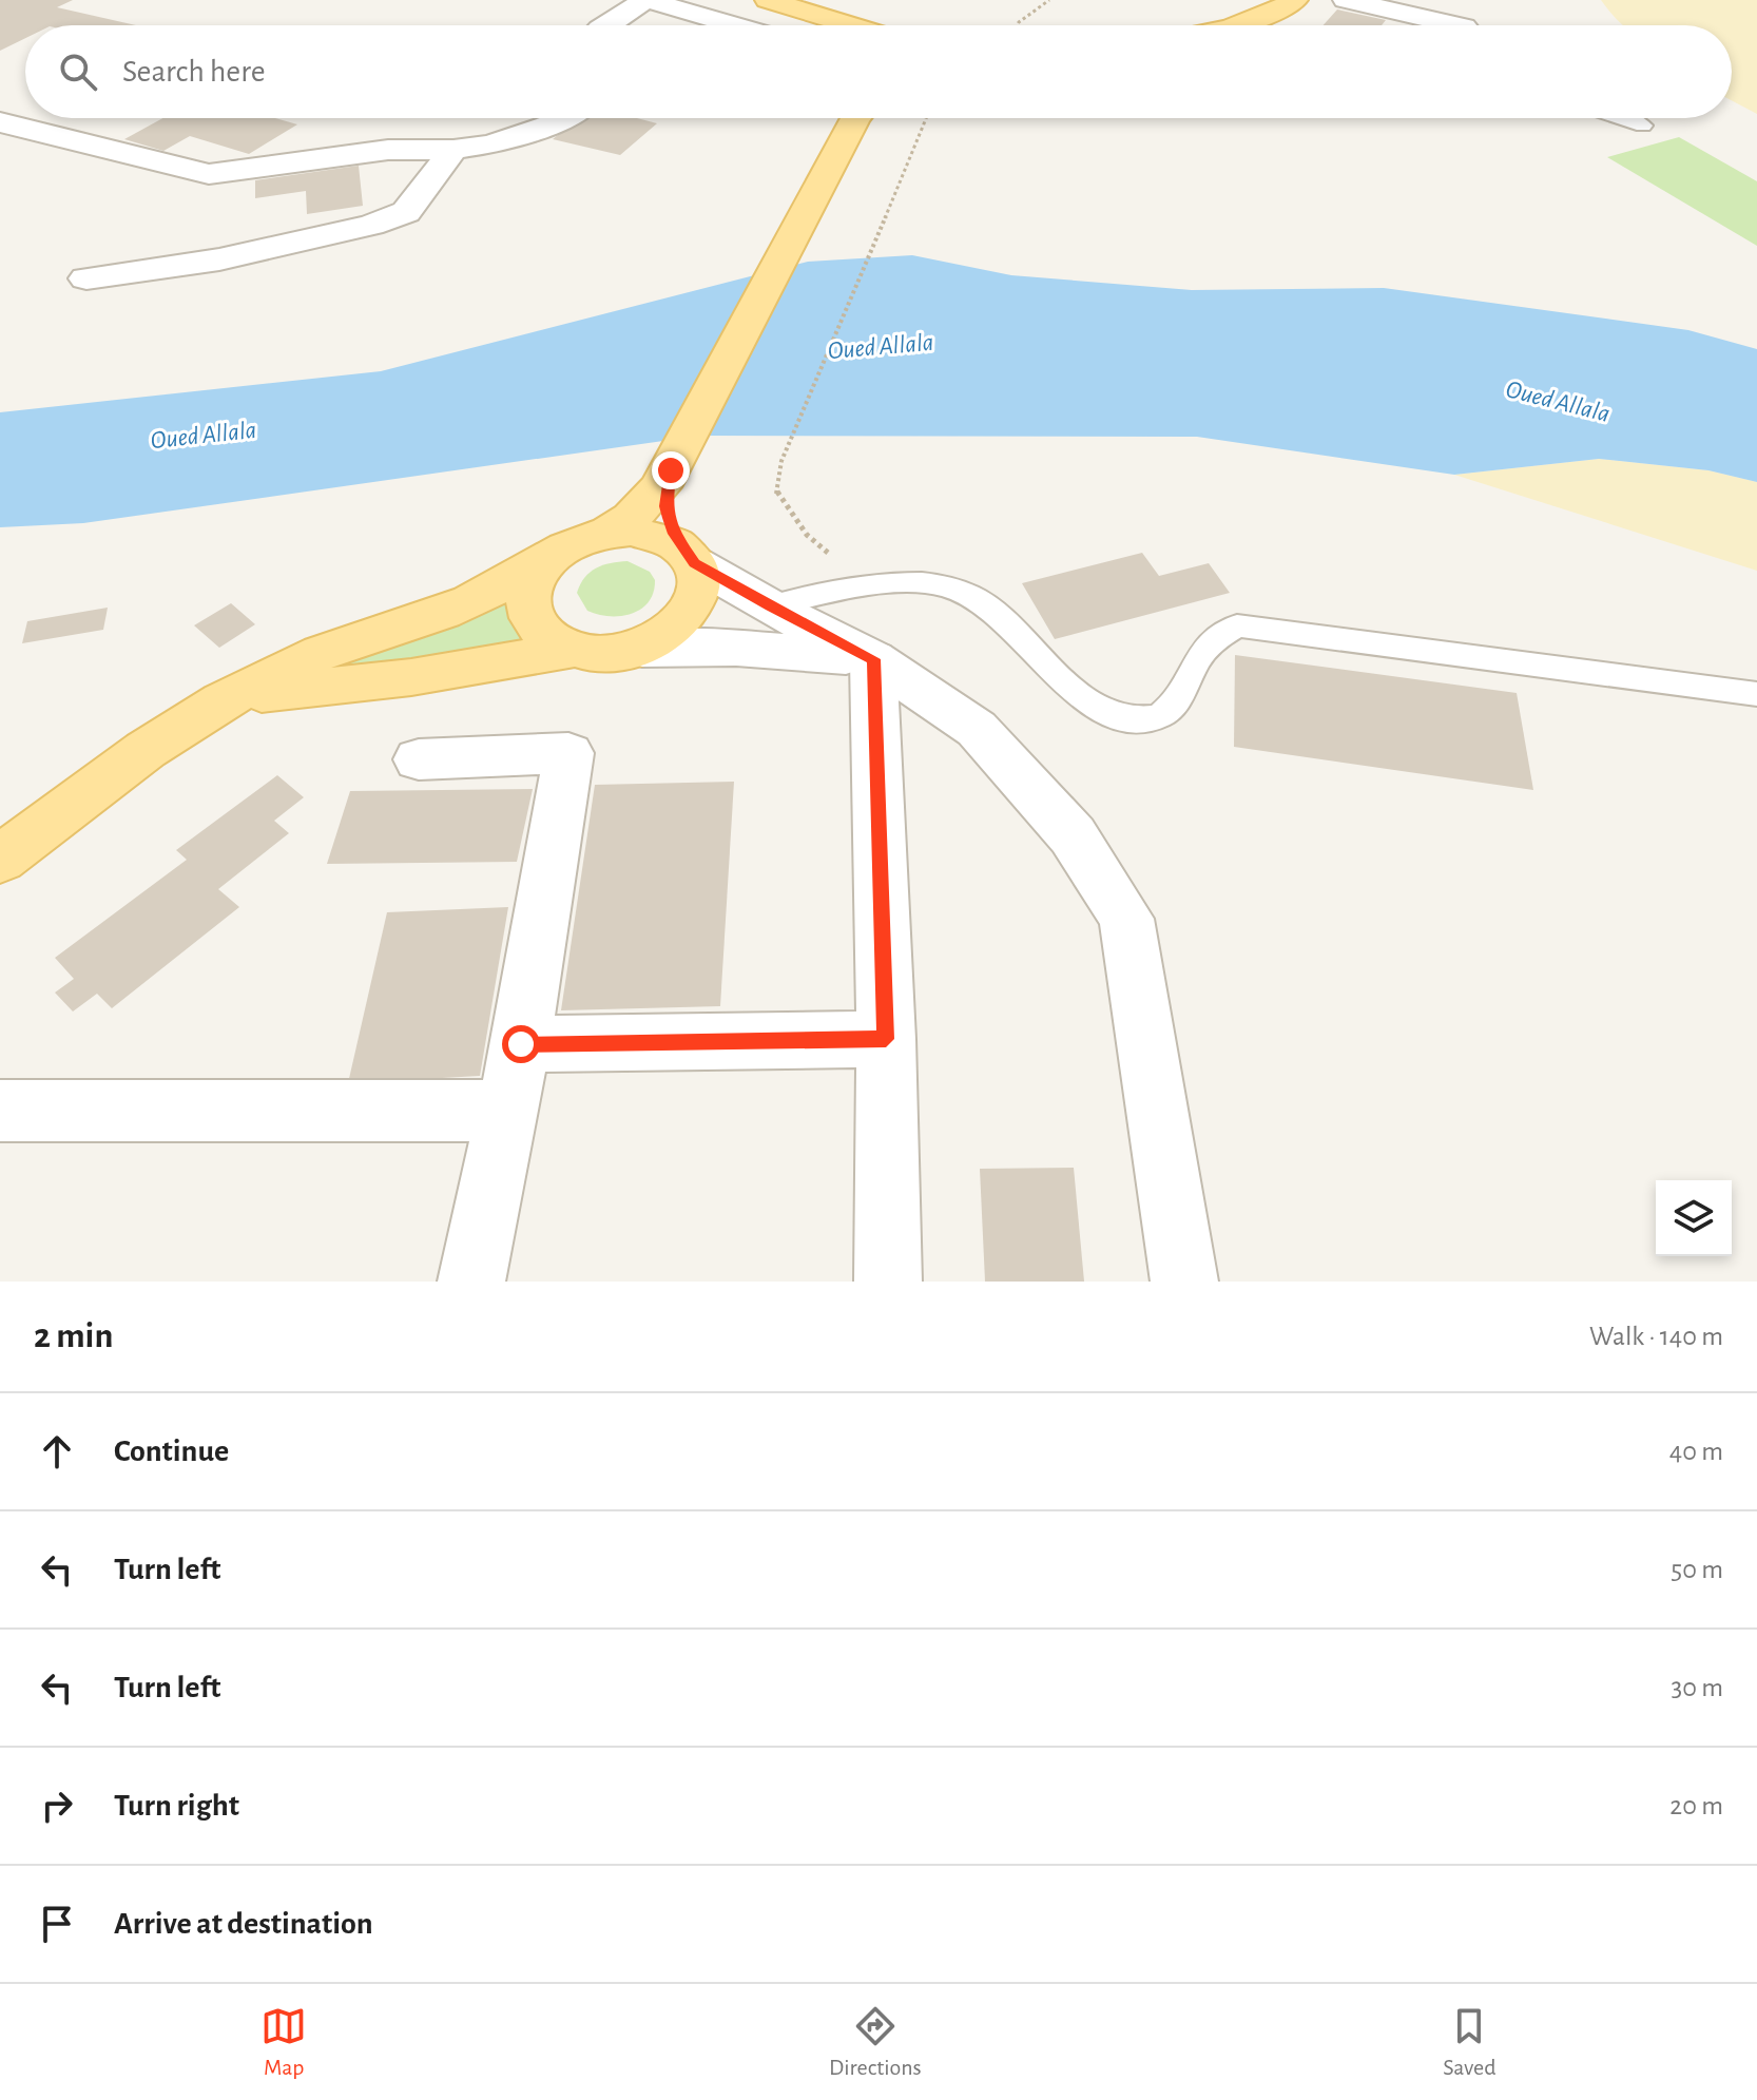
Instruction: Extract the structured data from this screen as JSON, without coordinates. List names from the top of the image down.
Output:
{
  "water": ["Oued Allala"],
  "page": {
    "search": "Search here",
    "heading": ["2 min", "Walk · 140 m"],
    "list": [
      ["Continue", "40 m"],
      ["Turn left", "50 m"],
      ["Turn left", "30 m"],
      ["Turn right", "20 m"],
      "Arrive at destination"
    ],
    "nav": ["Map", "Directions", "Saved"]
  }
}
